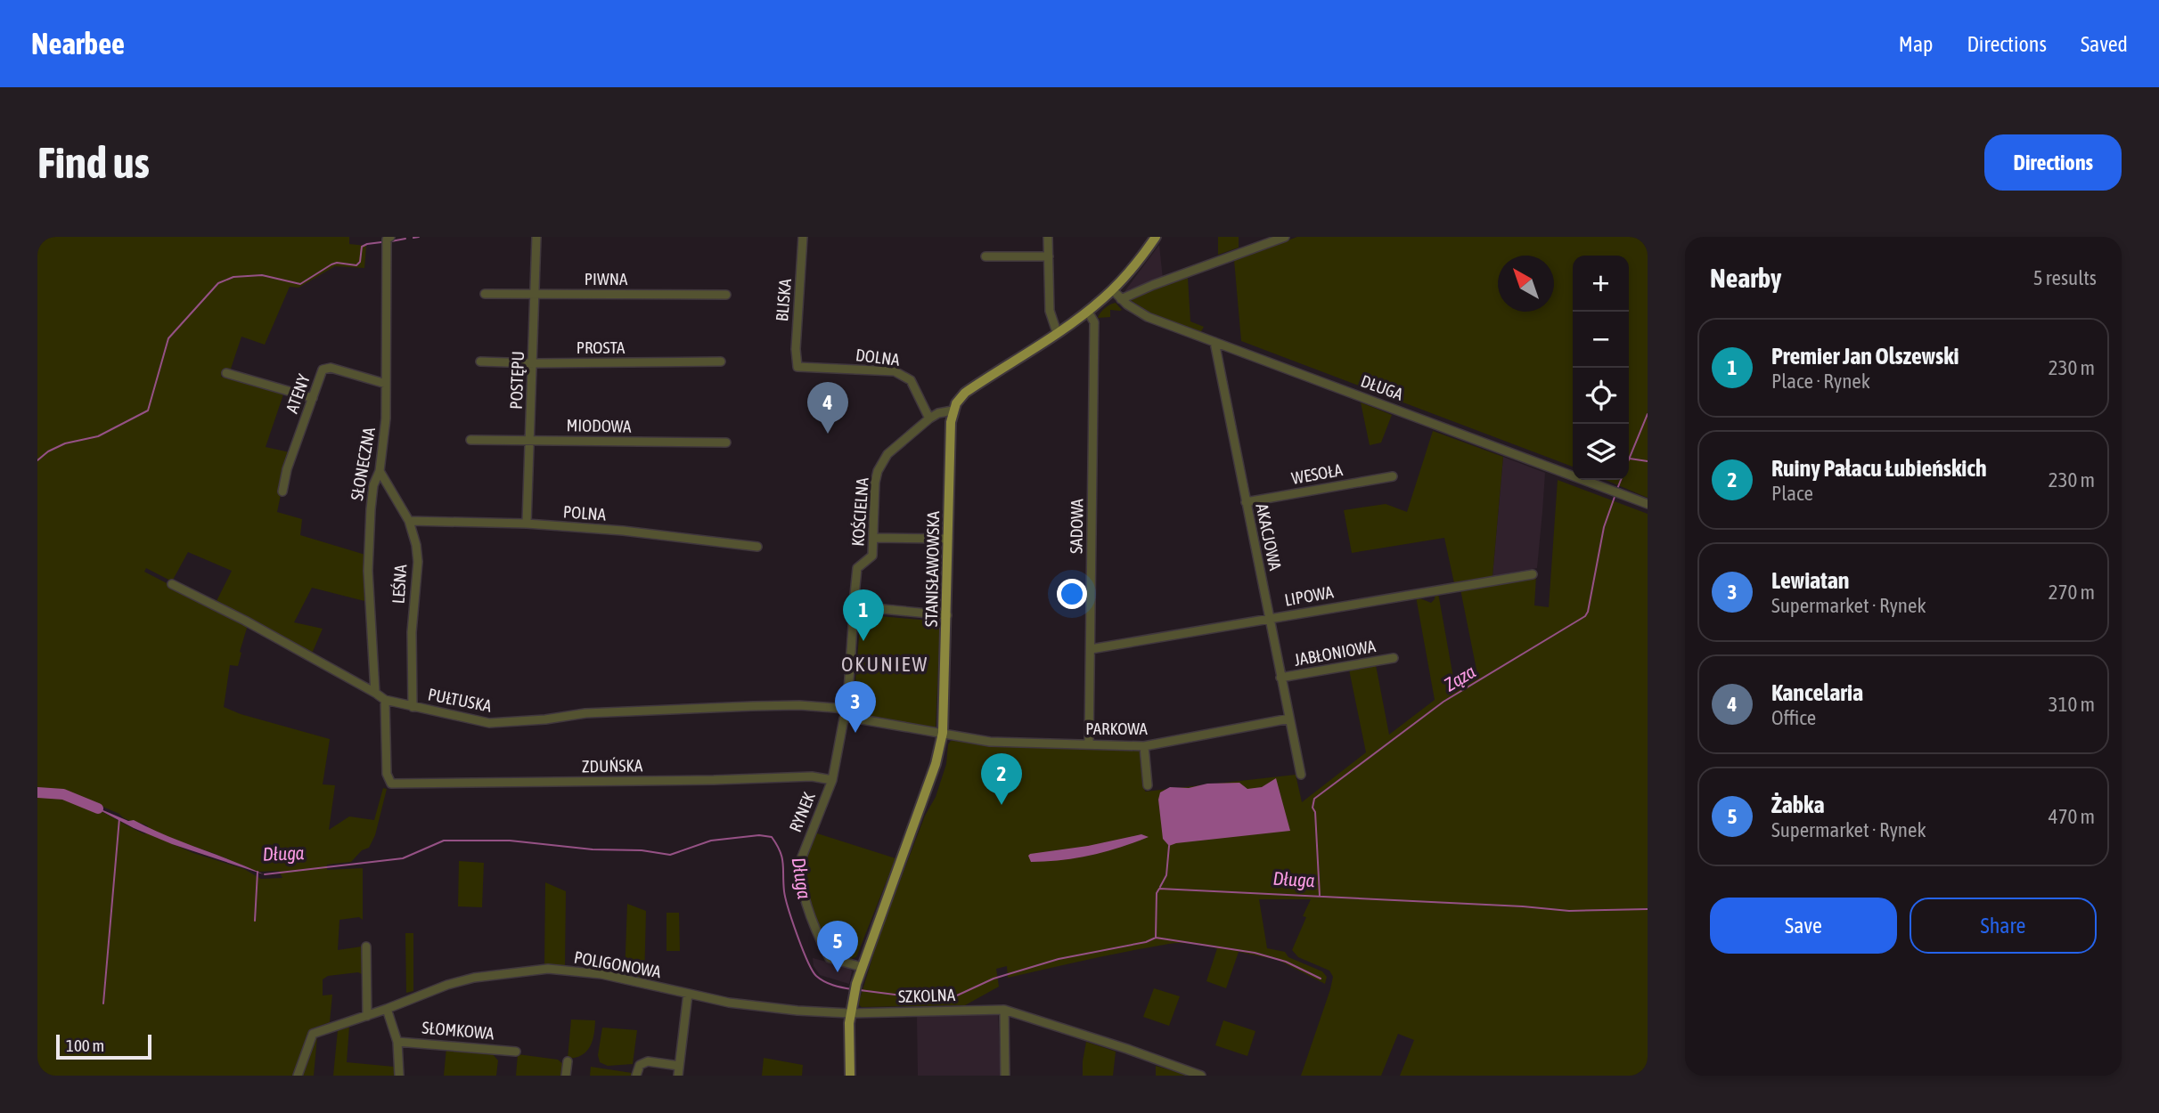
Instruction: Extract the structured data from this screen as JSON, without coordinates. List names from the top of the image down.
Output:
{
  "streets": {
    "main road": ["STANISŁAWOWSKA"],
    "street": [
      "PIWNA",
      "BLISKA",
      "PROSTA",
      "DOLNA",
      "POSTĘPU",
      "DŁUGA",
      "ATENY",
      "MIODOWA",
      "SŁONECZNA",
      "WESOŁA",
      "KOŚCIELNA",
      "POLNA",
      "SADOWA",
      "AKACJOWA",
      "LEŚNA",
      "LIPOWA",
      "JABŁONIOWA",
      "PUŁTUSKA",
      "PARKOWA",
      "ZDUŃSKA",
      "RYNEK",
      "POLIGONOWA",
      "SZKOLNA",
      "SŁOMKOWA"
    ]
  },
  "crossings": [
    ["PIWNA", "POSTĘPU"],
    ["BLISKA", "DOLNA"],
    ["PROSTA", "POSTĘPU"],
    ["DOLNA", "KOŚCIELNA"],
    ["POSTĘPU", "MIODOWA"],
    ["POSTĘPU", "POLNA"],
    ["DŁUGA", "AKACJOWA"],
    ["ATENY", "SŁONECZNA"],
    ["SŁONECZNA", "LEŚNA"],
    ["SŁONECZNA", "PUŁTUSKA"],
    ["WESOŁA", "AKACJOWA"],
    ["KOŚCIELNA", "STANISŁAWOWSKA"],
    ["KOŚCIELNA", "RYNEK"],
    ["POLNA", "LEŚNA"],
    ["SADOWA", "LIPOWA"],
    ["SADOWA", "PARKOWA"],
    ["AKACJOWA", "LIPOWA"],
    ["AKACJOWA", "JABŁONIOWA"],
    ["AKACJOWA", "PARKOWA"],
    ["STANISŁAWOWSKA", "PARKOWA"],
    ["STANISŁAWOWSKA", "RYNEK"],
    ["STANISŁAWOWSKA", "POLIGONOWA"],
    ["STANISŁAWOWSKA", "SZKOLNA"],
    ["LEŚNA", "PUŁTUSKA"],
    ["PUŁTUSKA", "ZDUŃSKA"],
    ["PUŁTUSKA", "RYNEK"],
    ["ZDUŃSKA", "RYNEK"],
    ["POLIGONOWA", "SZKOLNA"]
  ],
  "districts": ["OKUNIEW"],
  "water": ["Ząza", "Długa"],
  "scale_bar": "100 m",
  "north": "top left",
  "page": {
    "header": "Nearbee",
    "nav": ["Map", "Directions", "Saved"],
    "buttons": [
      "Directions",
      ["Save", "Share"]
    ],
    "title": "Find us",
    "heading": ["Nearby", "5 results"],
    "map_buttons": ["+", "−"],
    "list": [
      {
        "mark": "1",
        "name": "Premier Jan Olszewski",
        "note": "Place · Rynek",
        "value": "230 m"
      },
      {
        "mark": "2",
        "name": "Ruiny Pałacu Łubieńskich",
        "note": "Place",
        "value": "230 m"
      },
      {
        "mark": "3",
        "name": "Lewiatan",
        "note": "Supermarket · Rynek",
        "value": "270 m"
      },
      {
        "mark": "4",
        "name": "Kancelaria",
        "note": "Office",
        "value": "310 m"
      },
      {
        "mark": "5",
        "name": "Żabka",
        "note": "Supermarket · Rynek",
        "value": "470 m"
      }
    ],
    "pins": [
      "4",
      "1",
      "3",
      "2",
      "5"
    ],
    "scale": "100 m"
  }
}
